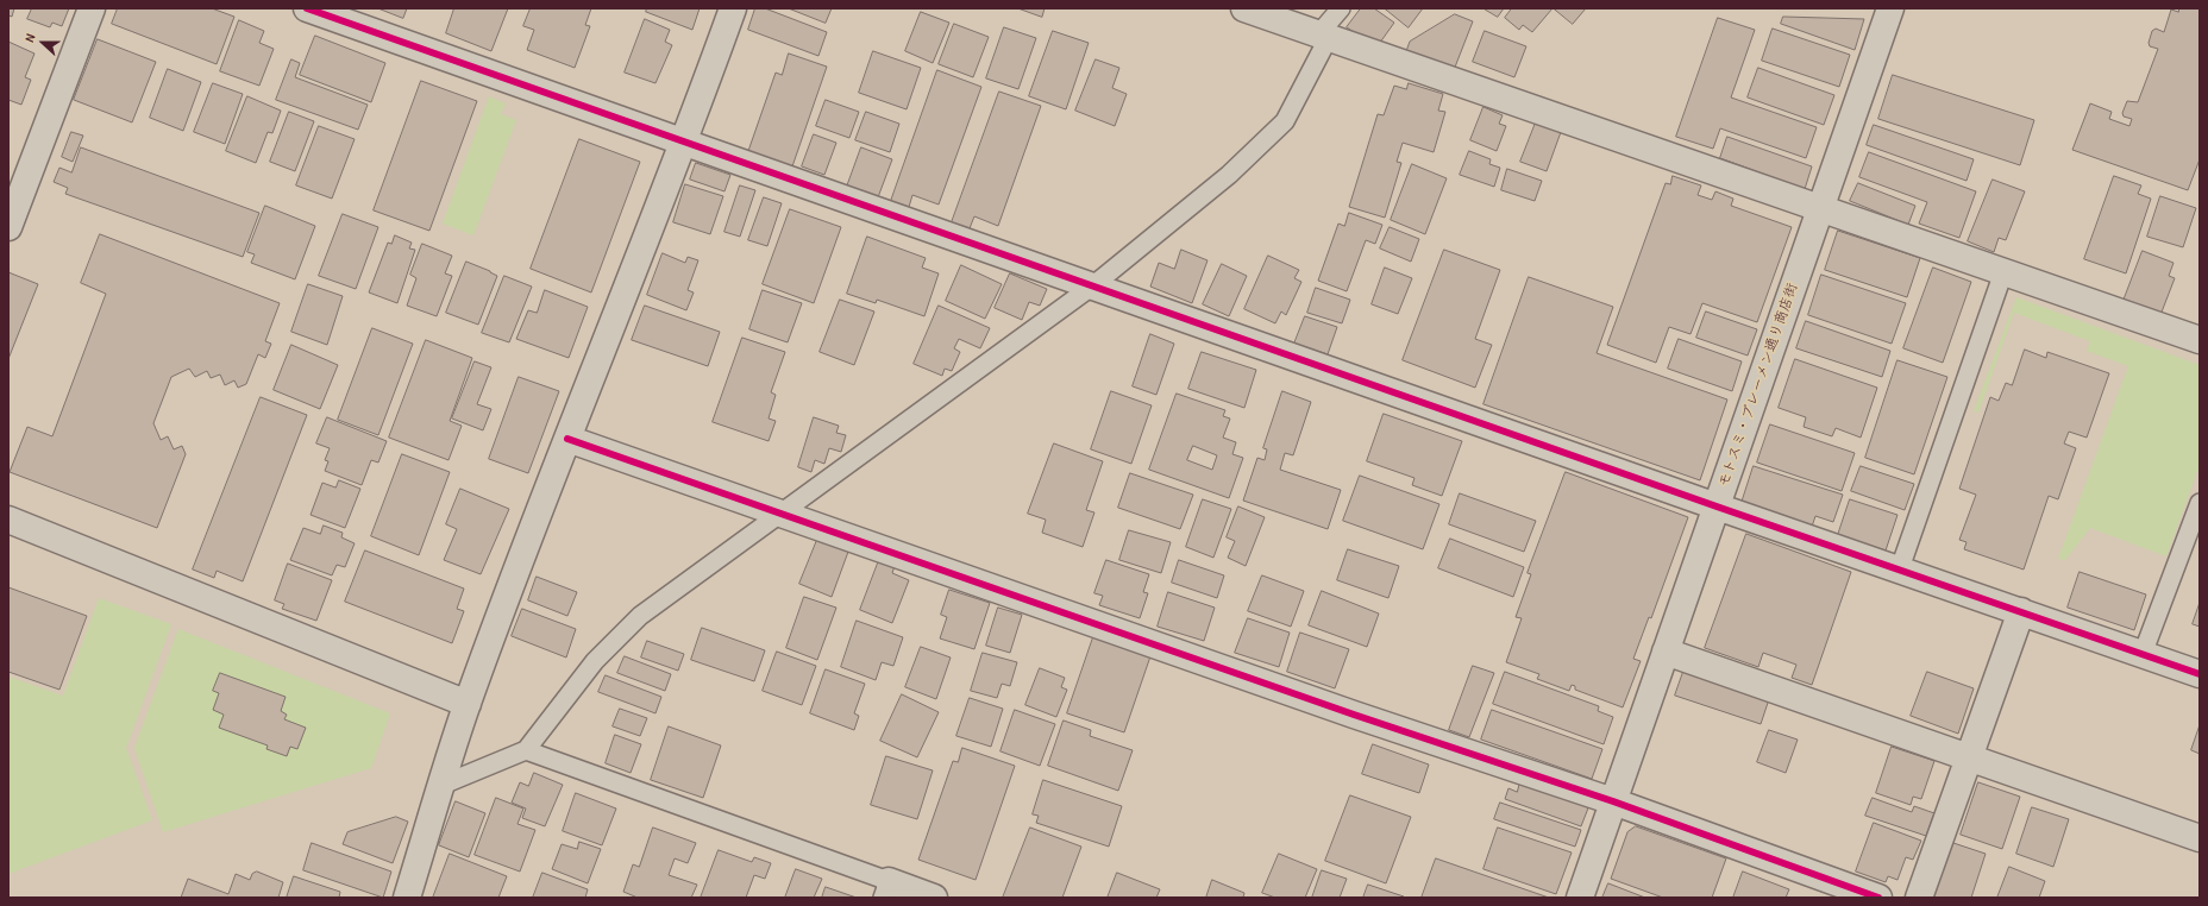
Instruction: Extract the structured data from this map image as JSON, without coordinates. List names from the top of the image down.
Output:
{
  "streets": {
    "street": ["モトスミ・ブレーメン通り商店街"]
  },
  "north": "left"
}
